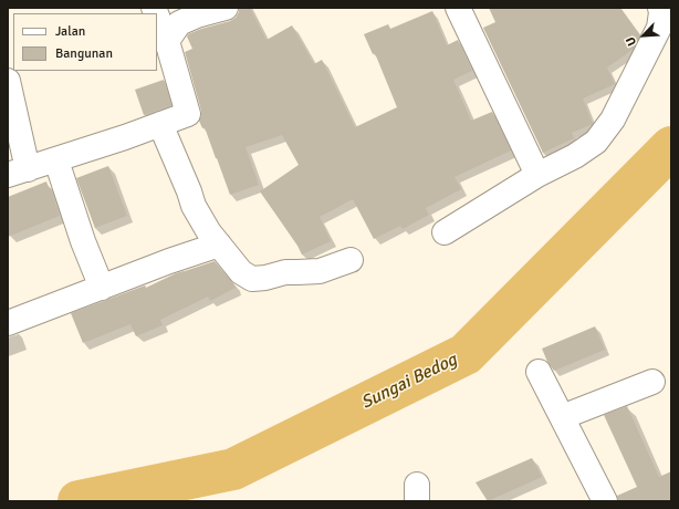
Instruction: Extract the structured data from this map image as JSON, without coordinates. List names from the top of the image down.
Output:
{
  "water": ["Sungai Bedog"],
  "legend": ["Jalan", "Bangunan"],
  "north": "bottom left"
}
